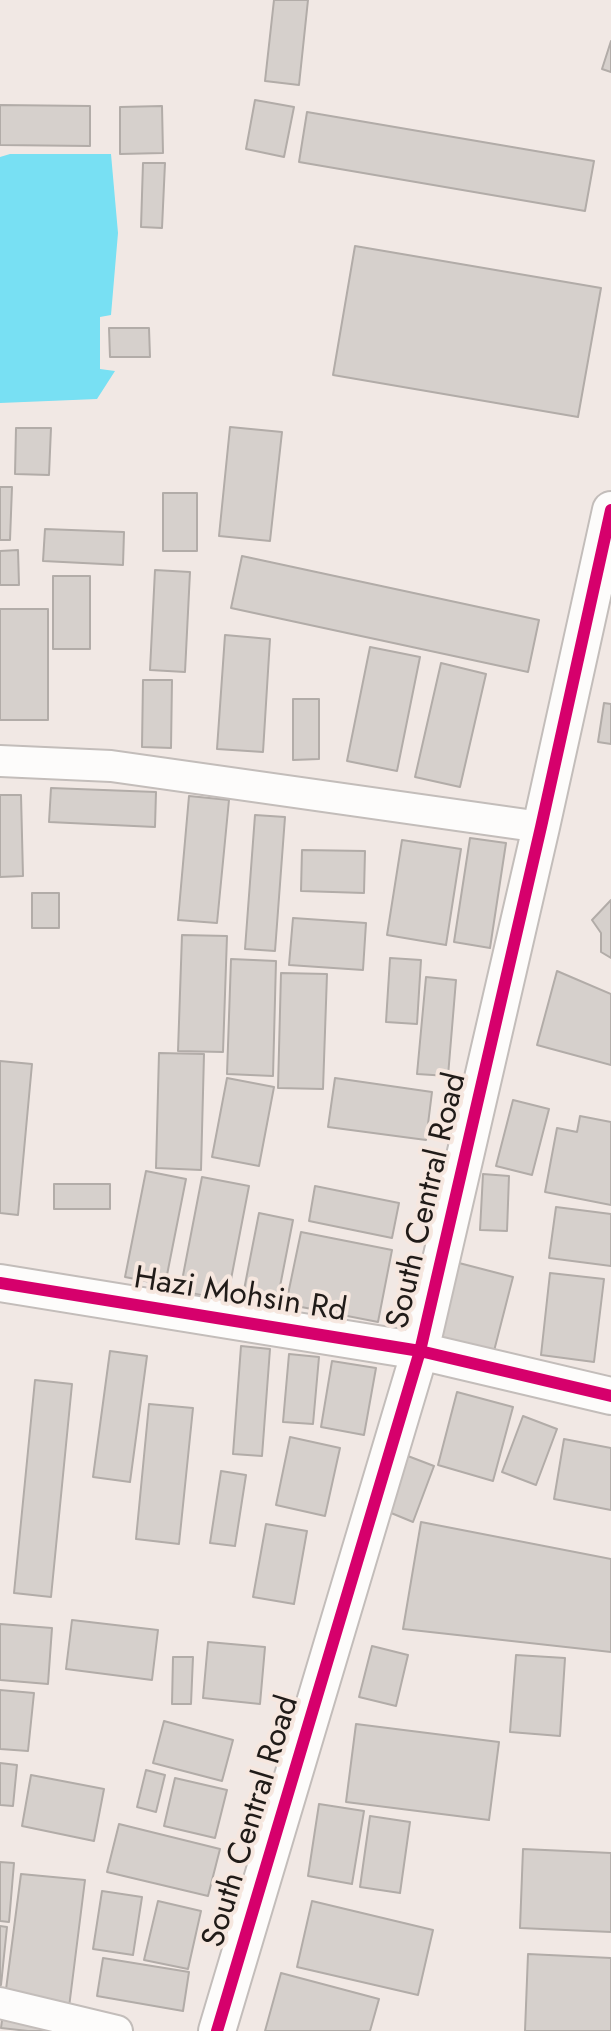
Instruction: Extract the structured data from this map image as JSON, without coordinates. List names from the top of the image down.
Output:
{
  "streets": {
    "street": ["South Central Road", "Hazi Mohsin Rd"]
  },
  "crossings": [
    ["South Central Road", "Hazi Mohsin Rd"]
  ]
}
